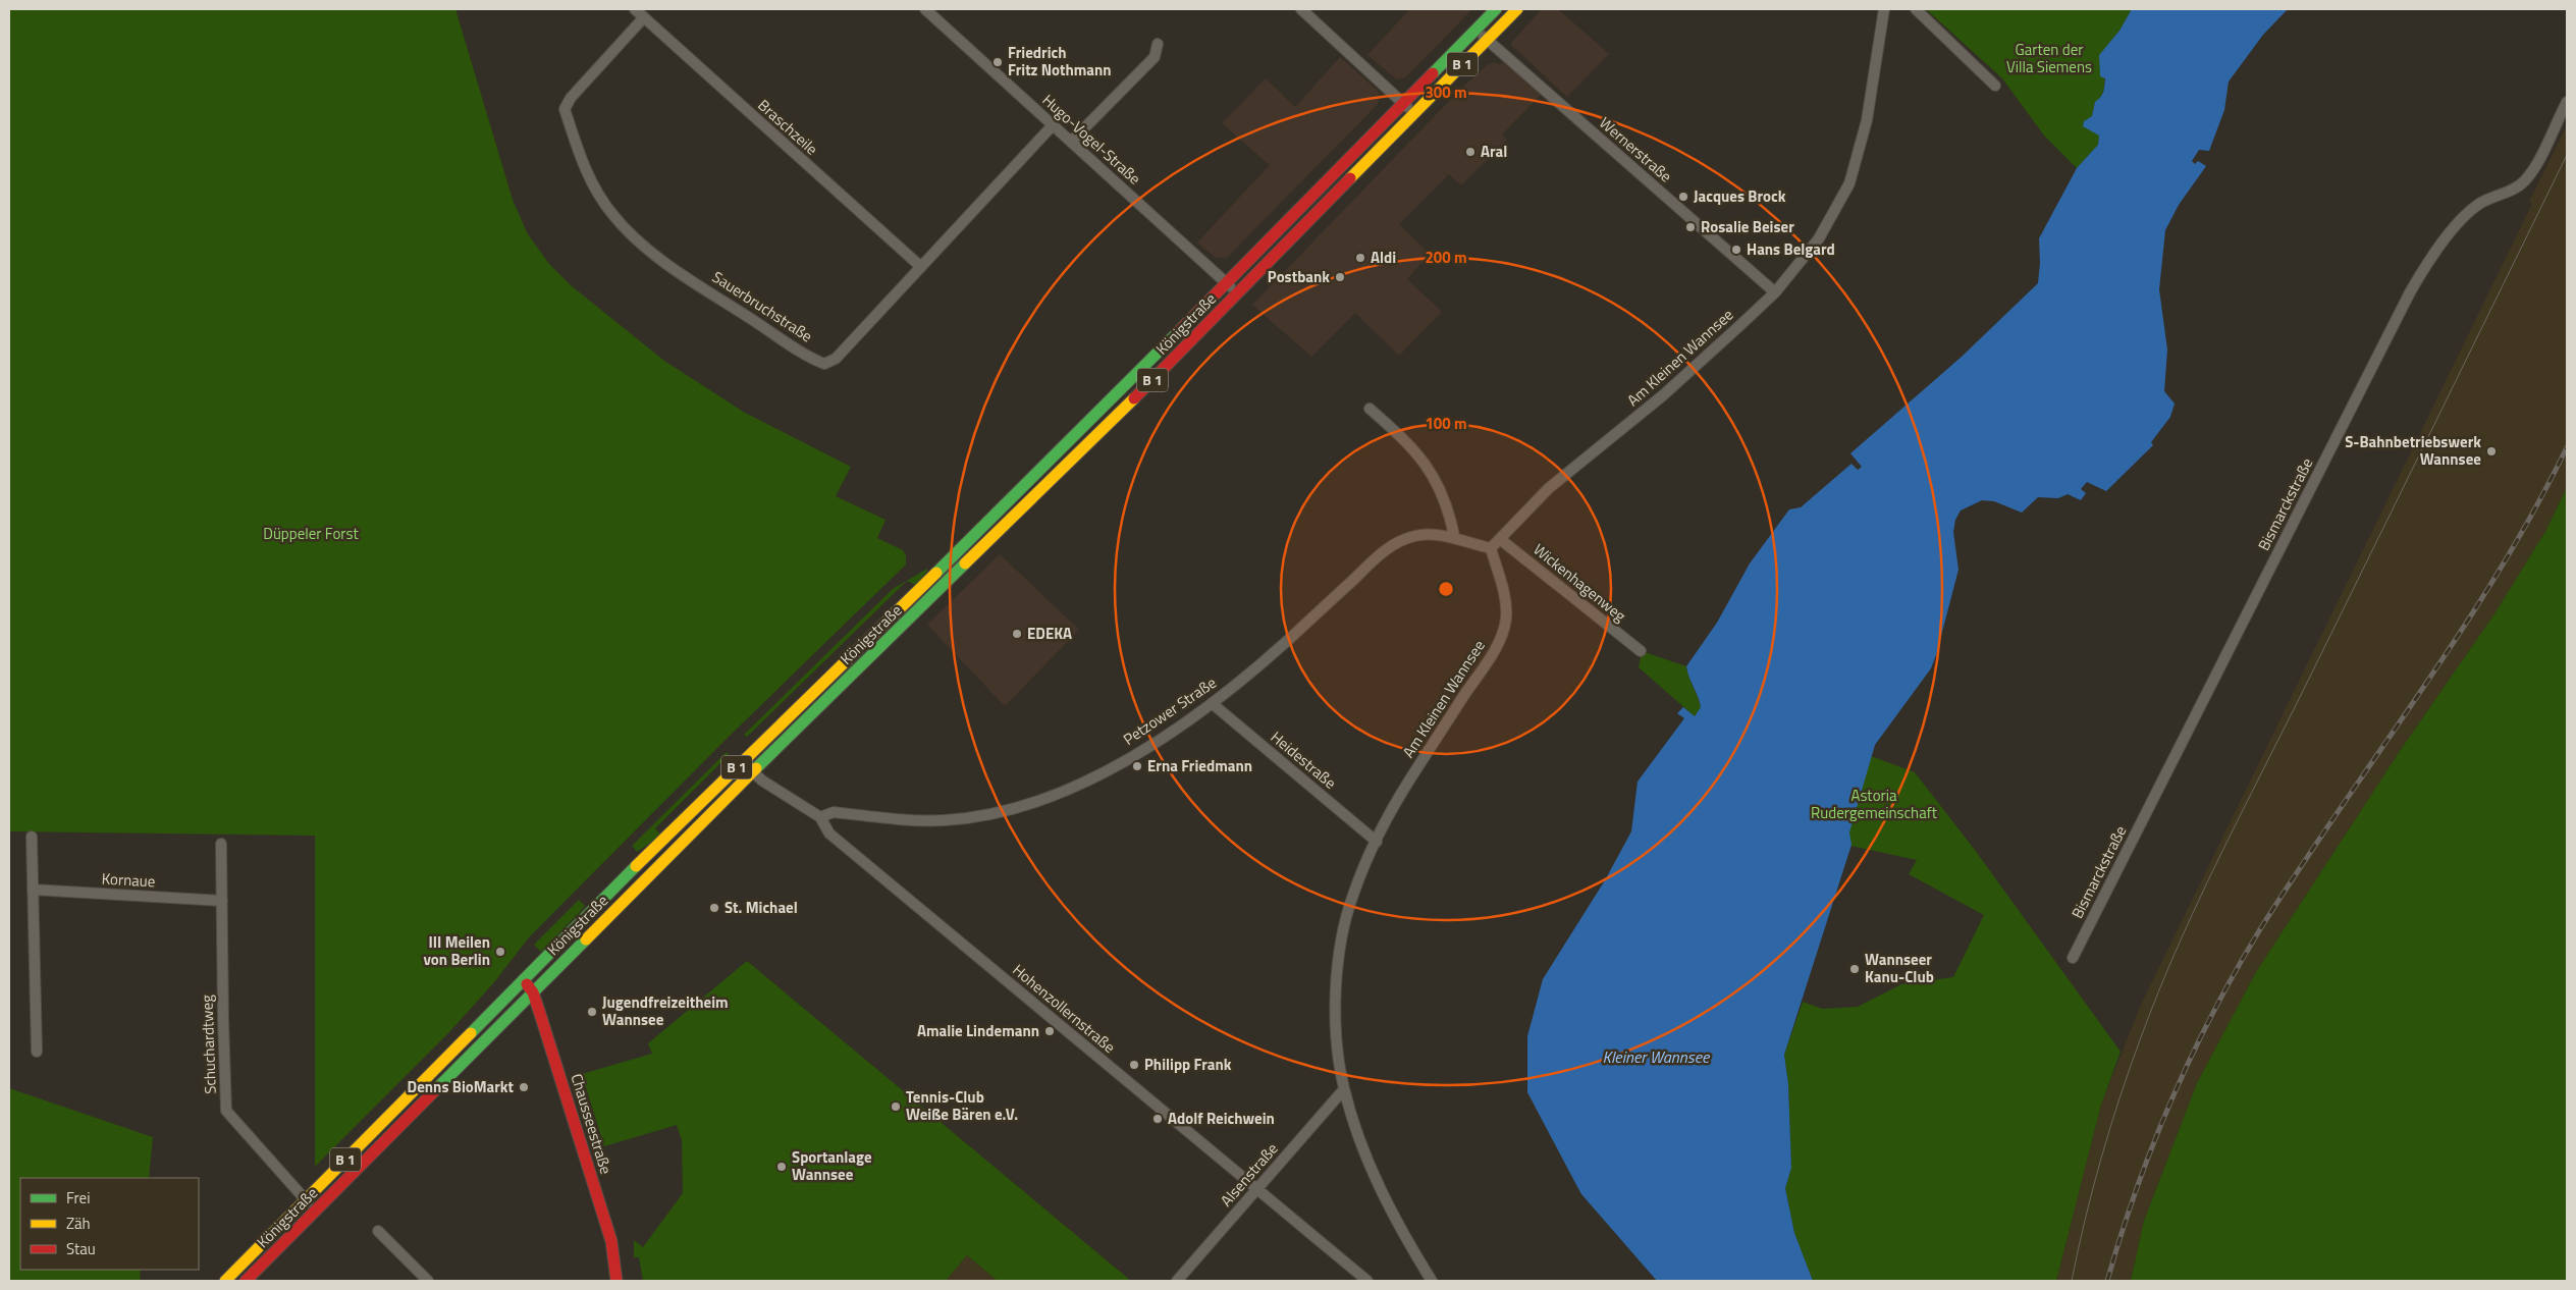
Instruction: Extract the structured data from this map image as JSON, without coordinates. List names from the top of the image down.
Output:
{
  "streets": {
    "main road": ["B 1", "Königstraße", "Chausseestraße"],
    "street": [
      "Braschzeile",
      "Hugo-Vogel-Straße",
      "Wernerstraße",
      "Sauerbruchstraße",
      "Am Kleinen Wannsee",
      "Bismarckstraße",
      "Wickenhagenweg",
      "Petzower Straße",
      "Heidestraße",
      "Kornaue",
      "Hohenzollernstraße",
      "Schuchardtweg",
      "Alsenstraße"
    ]
  },
  "crossings": [
    ["Braschzeile", "Sauerbruchstraße"],
    ["Hugo-Vogel-Straße", "Sauerbruchstraße"],
    ["Hugo-Vogel-Straße", "Königstraße"],
    ["Wernerstraße", "Königstraße"],
    ["Wernerstraße", "Am Kleinen Wannsee"],
    ["Königstraße", "Hohenzollernstraße"],
    ["Königstraße", "Schuchardtweg"],
    ["Königstraße", "Chausseestraße"],
    ["Am Kleinen Wannsee", "Wickenhagenweg"],
    ["Am Kleinen Wannsee", "Petzower Straße"],
    ["Am Kleinen Wannsee", "Heidestraße"],
    ["Am Kleinen Wannsee", "Alsenstraße"],
    ["Petzower Straße", "Heidestraße"],
    ["Petzower Straße", "Hohenzollernstraße"],
    ["Kornaue", "Schuchardtweg"],
    ["Hohenzollernstraße", "Alsenstraße"]
  ],
  "water": ["Kleiner Wannsee"],
  "parks": ["Garten der Villa Siemens", "Düppeler Forst", "Astoria Rudergemeinschaft"],
  "places": [
    "Friedrich Fritz Nothmann",
    "Aral",
    "Jacques Brock",
    "Rosalie Beiser",
    "Hans Belgard",
    "Aldi",
    "Postbank",
    "S-Bahnbetriebswerk Wannsee",
    "EDEKA",
    "Erna Friedmann",
    "St. Michael",
    "III Meilen von Berlin",
    "Wannseer Kanu-Club",
    "Jugendfreizeitheim Wannsee",
    "Amalie Lindemann",
    "Philipp Frank",
    "Denns BioMarkt",
    "Tennis-Club Weiße Bären e.V.",
    "Adolf Reichwein",
    "Sportanlage Wannsee"
  ],
  "legend": ["Frei", "Zäh", "Stau"],
  "rings": ["300 m", "200 m", "100 m"]
}
